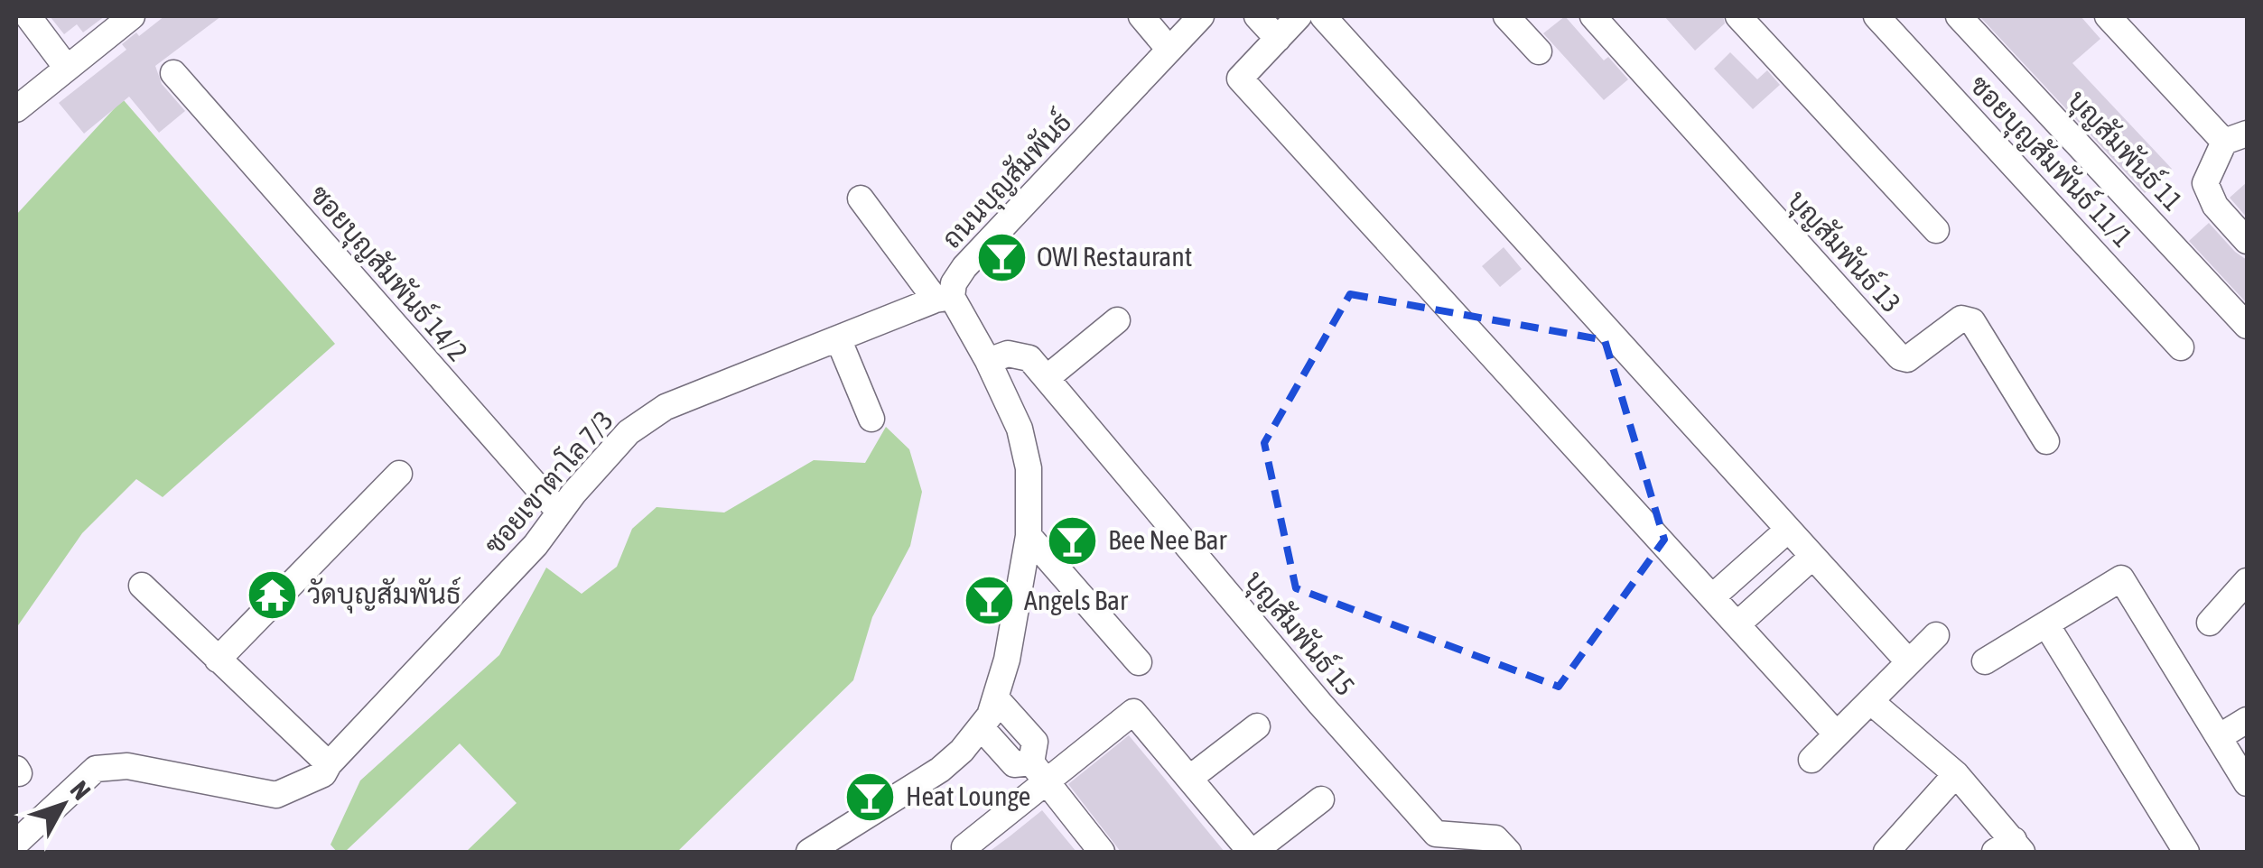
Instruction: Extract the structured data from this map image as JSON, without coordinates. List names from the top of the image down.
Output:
{
  "streets": {
    "street": [
      "บุญสัมพันธ์ 11",
      "ซอยบุญสัมพันธ์ 11/1",
      "ถนนบุญสัมพันธ์",
      "บุญสัมพันธ์ 13",
      "ซอยบุญสัมพันธ์ 14/2",
      "ซอยเขาตาโล 7/3",
      "บุญสัมพันธ์ 15"
    ]
  },
  "crossings": [
    ["ถนนบุญสัมพันธ์", "ซอยเขาตาโล 7/3"],
    ["ซอยบุญสัมพันธ์ 14/2", "ซอยเขาตาโล 7/3"]
  ],
  "places": {
    "bar": [
      "OWI Restaurant",
      "Bee Nee Bar",
      "Angels Bar",
      "Heat Lounge"
    ],
    "temple": ["วัดบุญสัมพันธ์"]
  },
  "north": "top right"
}
